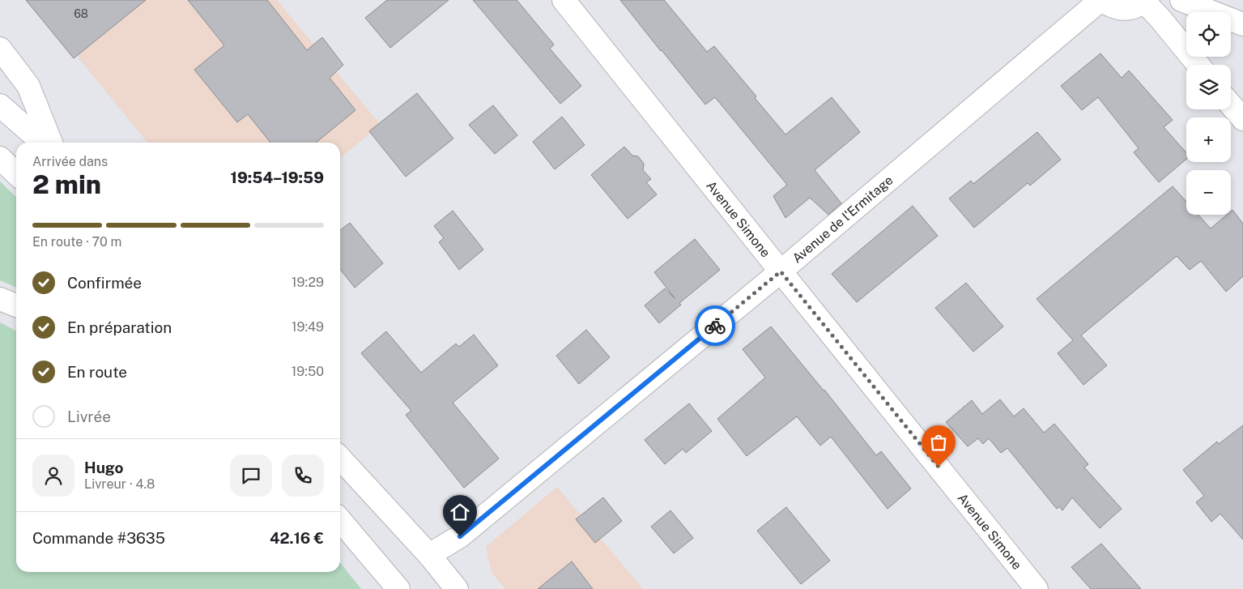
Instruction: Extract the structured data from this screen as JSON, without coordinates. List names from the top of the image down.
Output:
{
  "streets": {
    "street": ["Avenue de l'Ermitage", "Avenue Simone"]
  },
  "crossings": [
    ["Avenue de l'Ermitage", "Avenue Simone"]
  ],
  "house_numbers": ["68"],
  "page": {
    "map_buttons": ["+", "−"],
    "heading": ["2 min", "Arrivée dans", "19:54–19:59"],
    "panel": [
      "Hugo",
      "Livreur · 4.8",
      "Commande #3635",
      "42.16 €"
    ],
    "bar": "En route · 70 m",
    "list": [
      ["Confirmée", "19:29"],
      ["En préparation", "19:49"],
      ["En route", "19:50"],
      "Livrée"
    ]
  }
}
